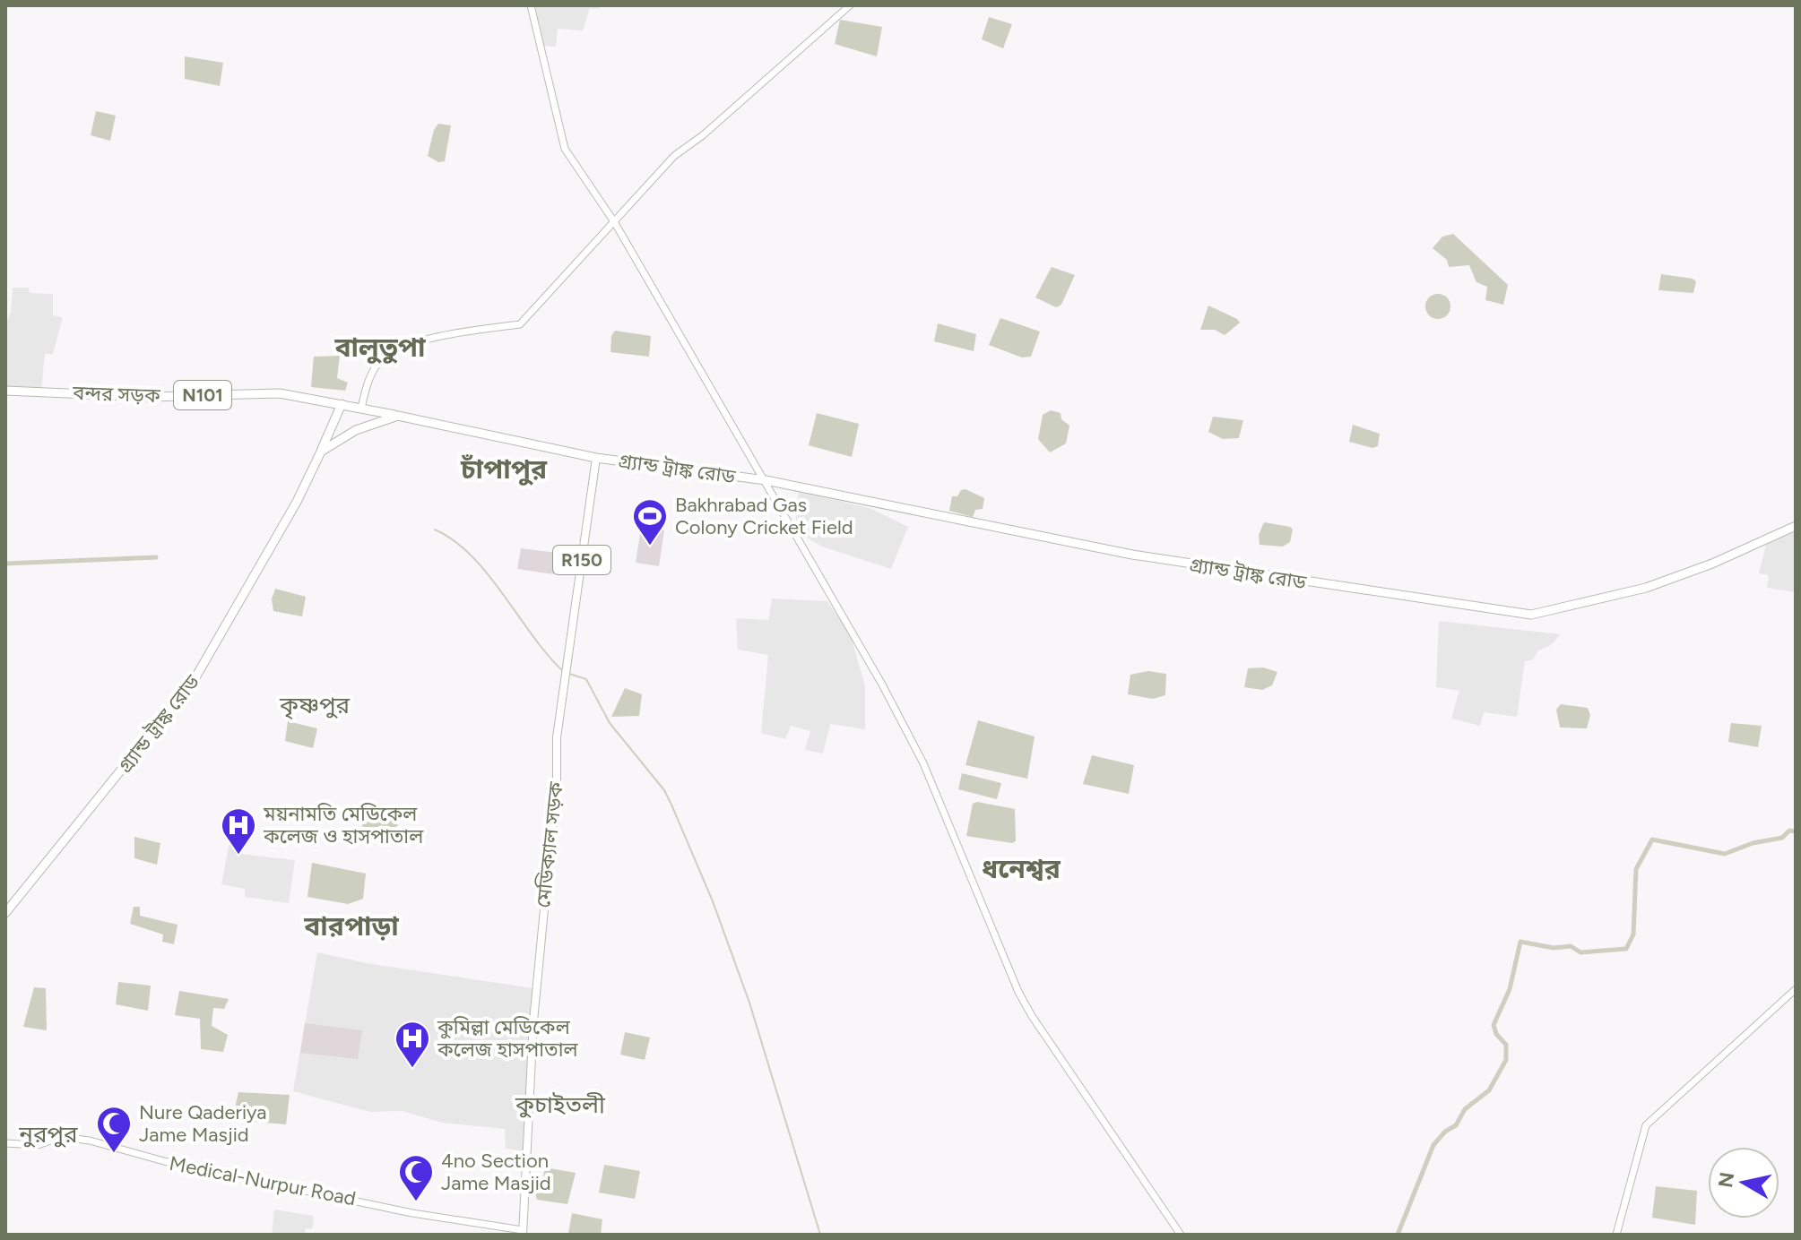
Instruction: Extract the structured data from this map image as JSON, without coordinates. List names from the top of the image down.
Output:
{
  "streets": {
    "highway": ["বন্দর সড়ক", "N101", "গ্র্যান্ড ট্রাঙ্ক রোড"],
    "main road": ["R150", "মেডিক্যাল সড়ক", "Medical-Nurpur Road"]
  },
  "crossings": [
    ["বন্দর সড়ক", "গ্র্যান্ড ট্রাঙ্ক রোড"],
    ["গ্র্যান্ড ট্রাঙ্ক রোড", "মেডিক্যাল সড়ক"],
    ["মেডিক্যাল সড়ক", "Medical-Nurpur Road"]
  ],
  "districts": [
    "বালুতুপা",
    "চাঁপাপুর",
    "কৃষ্ণপুর",
    "ধনেশ্বর",
    "বারপাড়া",
    "কুচাইতলী",
    "নুরপুর"
  ],
  "places": {
    "sports": ["Bakhrabad Gas Colony Cricket Field"],
    "hospital": ["ময়নামতি মেডিকেল কলেজ ও হাসপাতাল", "কুমিল্লা মেডিকেল কলেজ হাসপাতাল"],
    "mosque": ["Nure Qaderiya Jame Masjid", "4no Section Jame Masjid"]
  },
  "north": "left"
}
